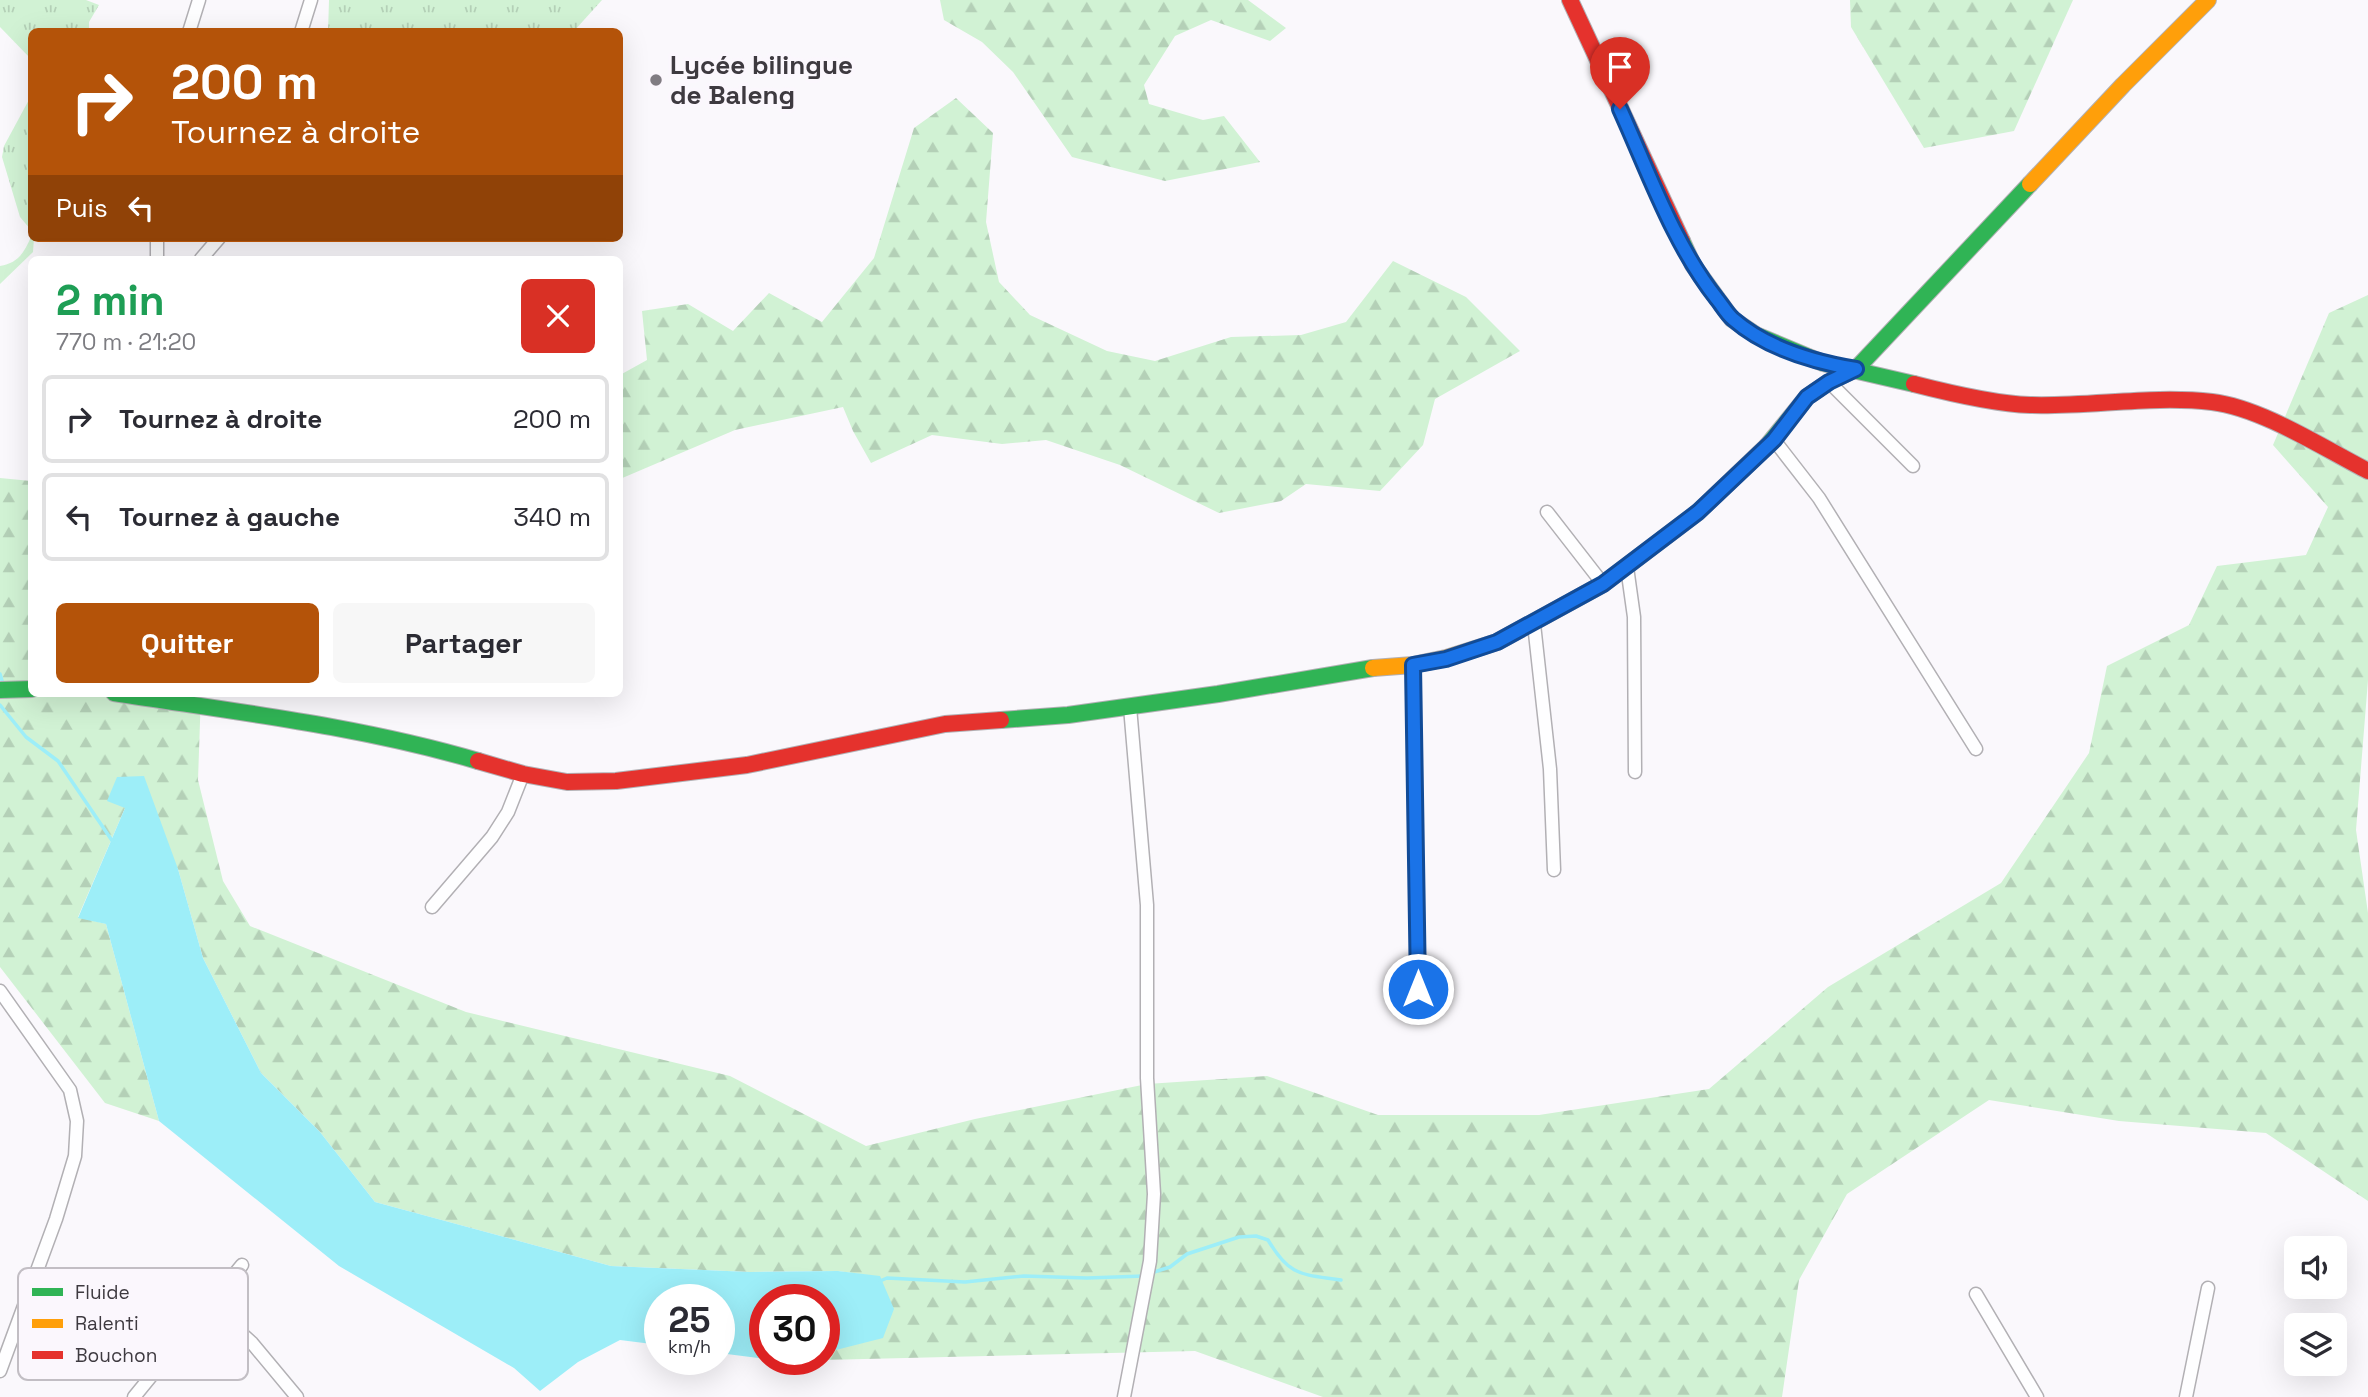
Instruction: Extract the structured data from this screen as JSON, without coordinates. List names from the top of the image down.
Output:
{
  "places": ["Lycée bilingue de Baleng"],
  "legend": ["Fluide", "Ralenti", "Bouchon"],
  "page": {
    "turn": ["200 m", "Tournez à droite"],
    "then": "Puis",
    "heading": ["2 min", "770 m · 21:20"],
    "list": [
      {
        "name": "Tournez à droite",
        "value": "200 m"
      },
      {
        "name": "Tournez à gauche",
        "value": "340 m"
      }
    ],
    "buttons": ["Quitter", "Partager"],
    "speed": "25 km/h",
    "limit": "30"
  }
}
